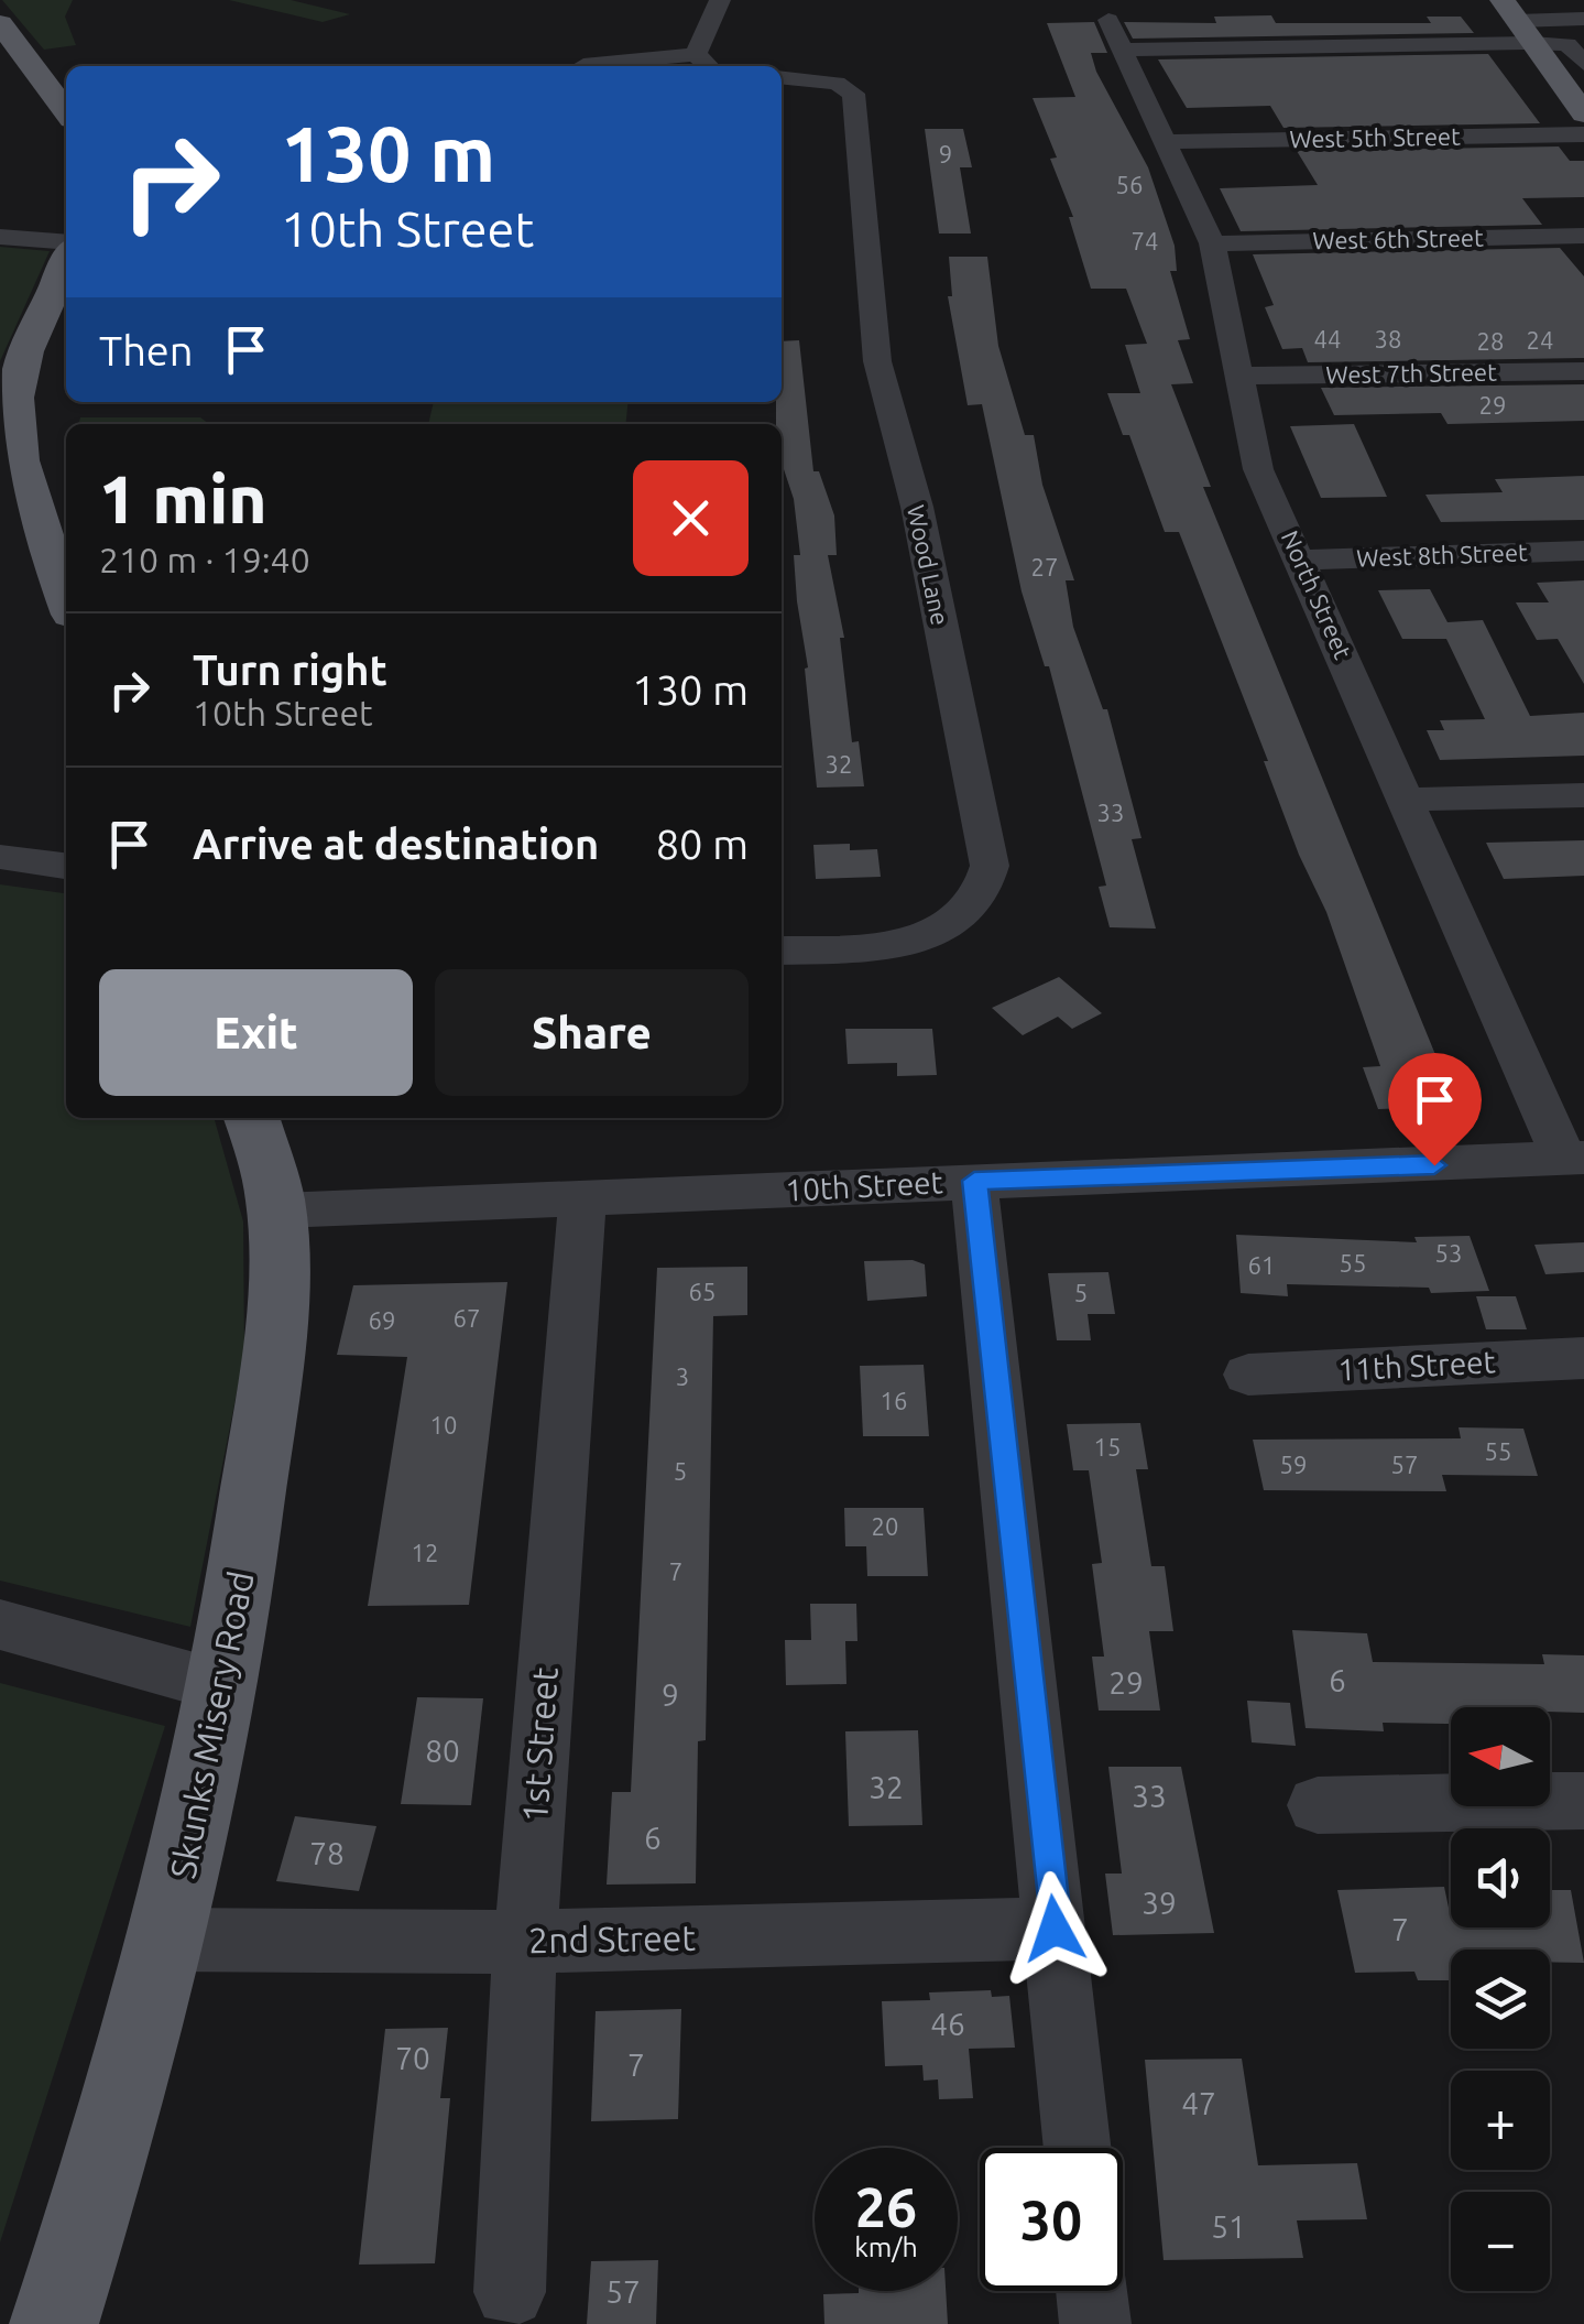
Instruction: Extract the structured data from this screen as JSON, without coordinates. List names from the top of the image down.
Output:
{
  "streets": {
    "main road": ["Skunks Misery Road"],
    "street": [
      "West 5th Street",
      "West 6th Street",
      "West 7th Street",
      "West 8th Street",
      "Wood Lane",
      "North Street",
      "10th Street",
      "11th Street",
      "1st Street",
      "2nd Street"
    ]
  },
  "crossings": [
    ["West 5th Street", "North Street"],
    ["West 6th Street", "North Street"],
    ["West 7th Street", "North Street"],
    ["West 8th Street", "North Street"],
    ["North Street", "10th Street"],
    ["10th Street", "Skunks Misery Road"],
    ["10th Street", "1st Street"],
    ["Skunks Misery Road", "2nd Street"],
    ["1st Street", "2nd Street"]
  ],
  "house_numbers": [
    "9",
    "56",
    "74",
    "44",
    "38",
    "24",
    "28",
    "29",
    "27",
    "32",
    "33",
    "53",
    "55",
    "61",
    "65",
    "5",
    "67",
    "69",
    "3",
    "16",
    "10",
    "15",
    "55",
    "59",
    "57",
    "5",
    "20",
    "12",
    "7",
    "6",
    "29",
    "9",
    "80",
    "32",
    "33",
    "6",
    "78",
    "39",
    "7",
    "46",
    "70",
    "7",
    "47",
    "51",
    "57"
  ],
  "north": "left",
  "page": {
    "turn": ["130 m", "10th Street"],
    "then": "Then",
    "heading": ["1 min", "210 m · 19:40"],
    "list": [
      {
        "name": "Turn right",
        "note": "10th Street",
        "value": "130 m"
      },
      {
        "name": "Arrive at destination",
        "value": "80 m"
      }
    ],
    "buttons": ["Exit", "Share"],
    "map_buttons": ["+", "−"],
    "speed": "26 km/h",
    "limit": "30"
  }
}
